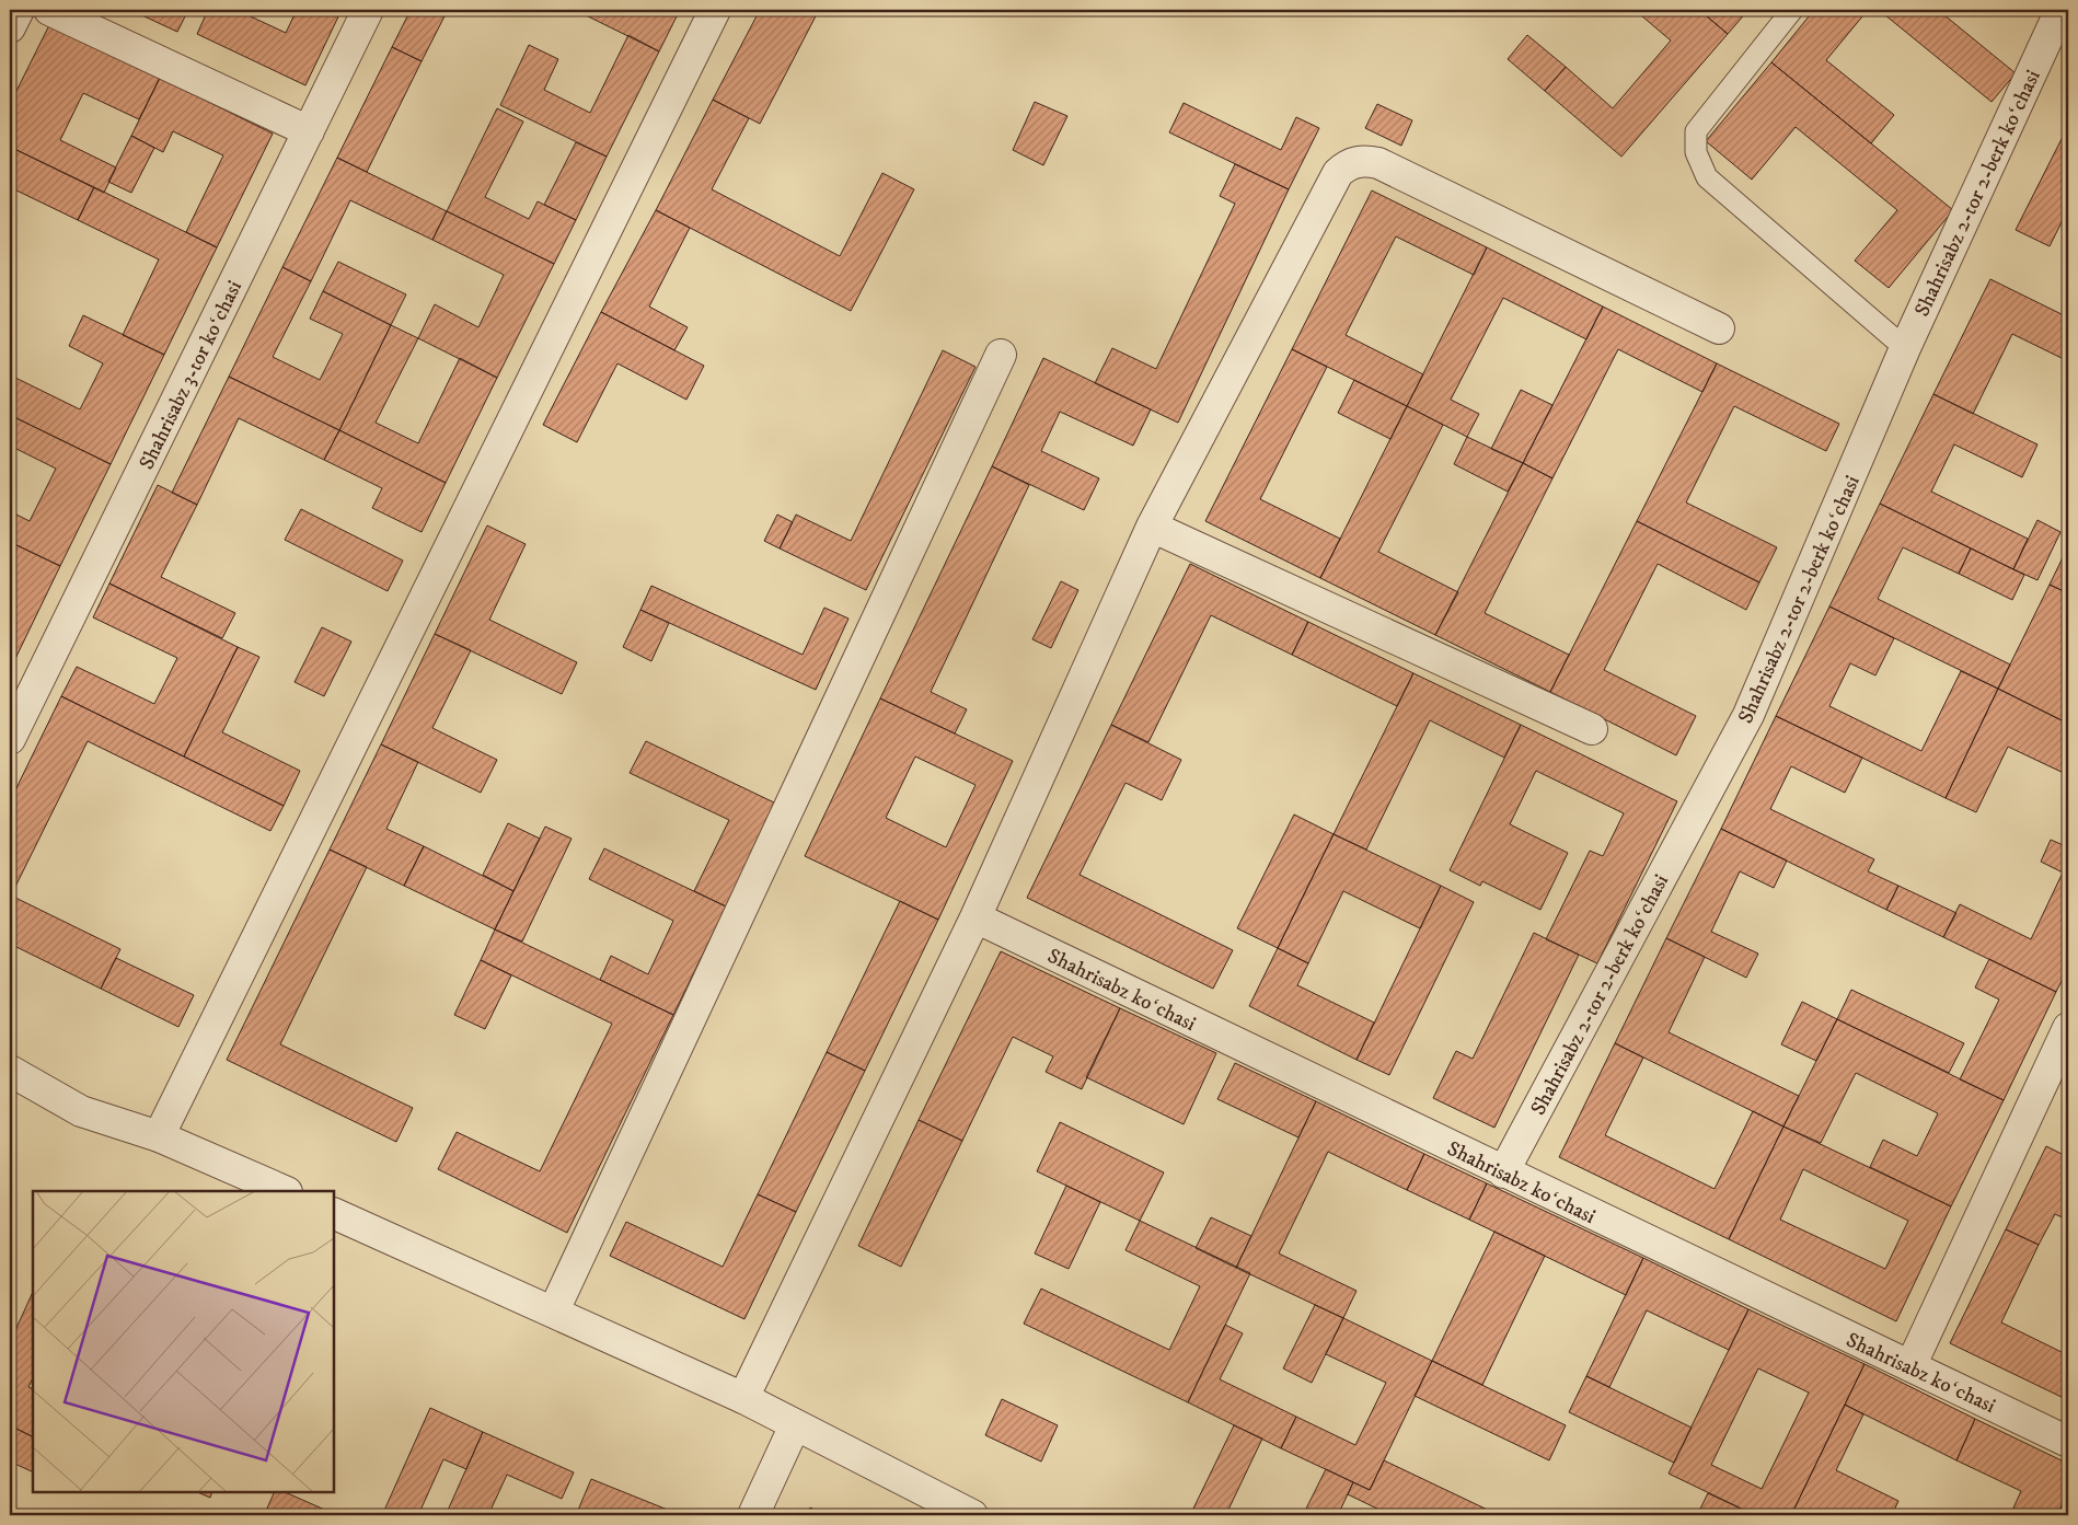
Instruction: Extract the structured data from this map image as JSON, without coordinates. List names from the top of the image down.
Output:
{
  "streets": {
    "street": ["Shahrisabz 2-tor 2-berk koʻchasi", "Shahrisabz 3-tor koʻchasi", "Shahrisabz koʻchasi"]
  },
  "crossings": [
    ["Shahrisabz 2-tor 2-berk koʻchasi", "Shahrisabz koʻchasi"]
  ]
}
